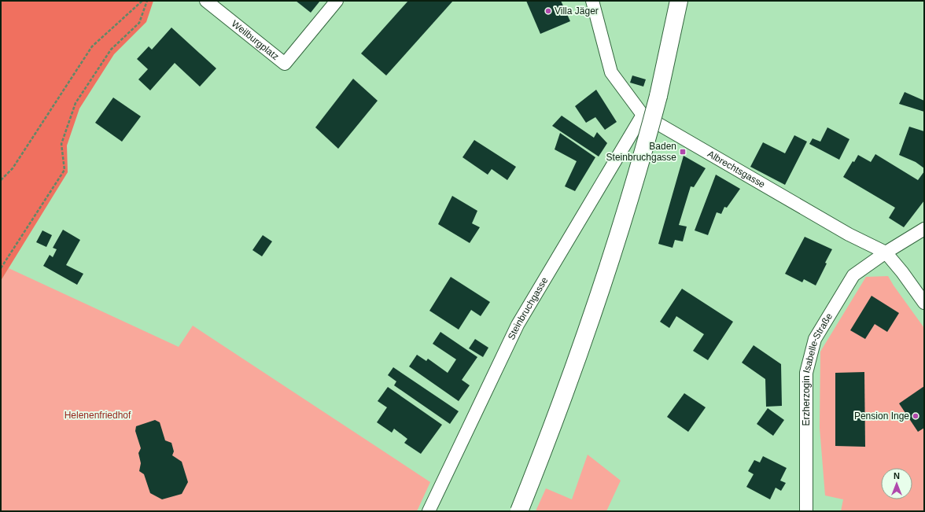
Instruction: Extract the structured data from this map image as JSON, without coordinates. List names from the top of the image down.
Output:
{
  "streets": {
    "street": [
      "Weilburgplatz",
      "Albrechtsgasse",
      "Steinbruchgasse",
      "Erzherzogin Isabelle-Straße"
    ]
  },
  "crossings": [
    ["Albrechtsgasse", "Steinbruchgasse"],
    ["Albrechtsgasse", "Erzherzogin Isabelle-Straße"]
  ],
  "parks": ["Helenenfriedhof"],
  "places": {
    "other": ["Villa Jäger", "Pension Inge"],
    "transit": ["Baden Steinbruchgasse"]
  },
  "north": "top"
}
